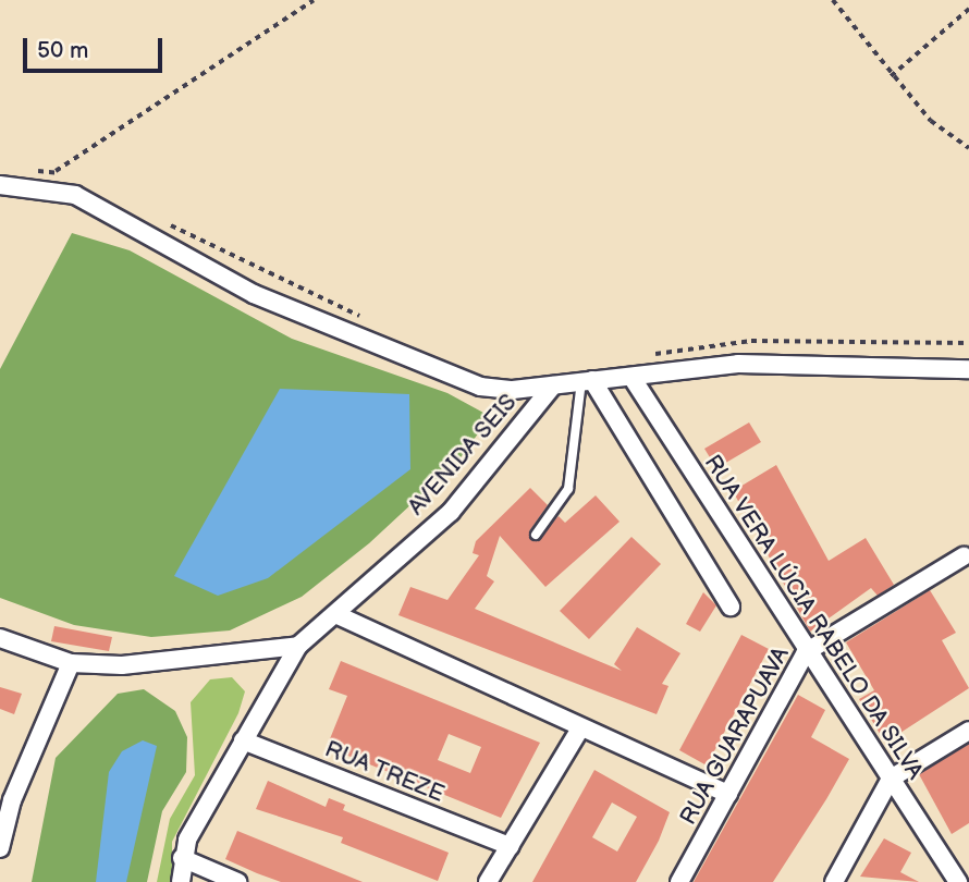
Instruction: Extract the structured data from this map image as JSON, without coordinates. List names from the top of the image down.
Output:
{
  "streets": {
    "street": [
      "AVENIDA SEIS",
      "RUA VERA LÚCIA RABELO DA SILVA",
      "RUA GUARAPUAVA",
      "RUA TREZE"
    ]
  },
  "crossings": [
    ["AVENIDA SEIS", "RUA TREZE"],
    ["RUA VERA LÚCIA RABELO DA SILVA", "RUA GUARAPUAVA"]
  ],
  "scale_bar": "50 m"
}
